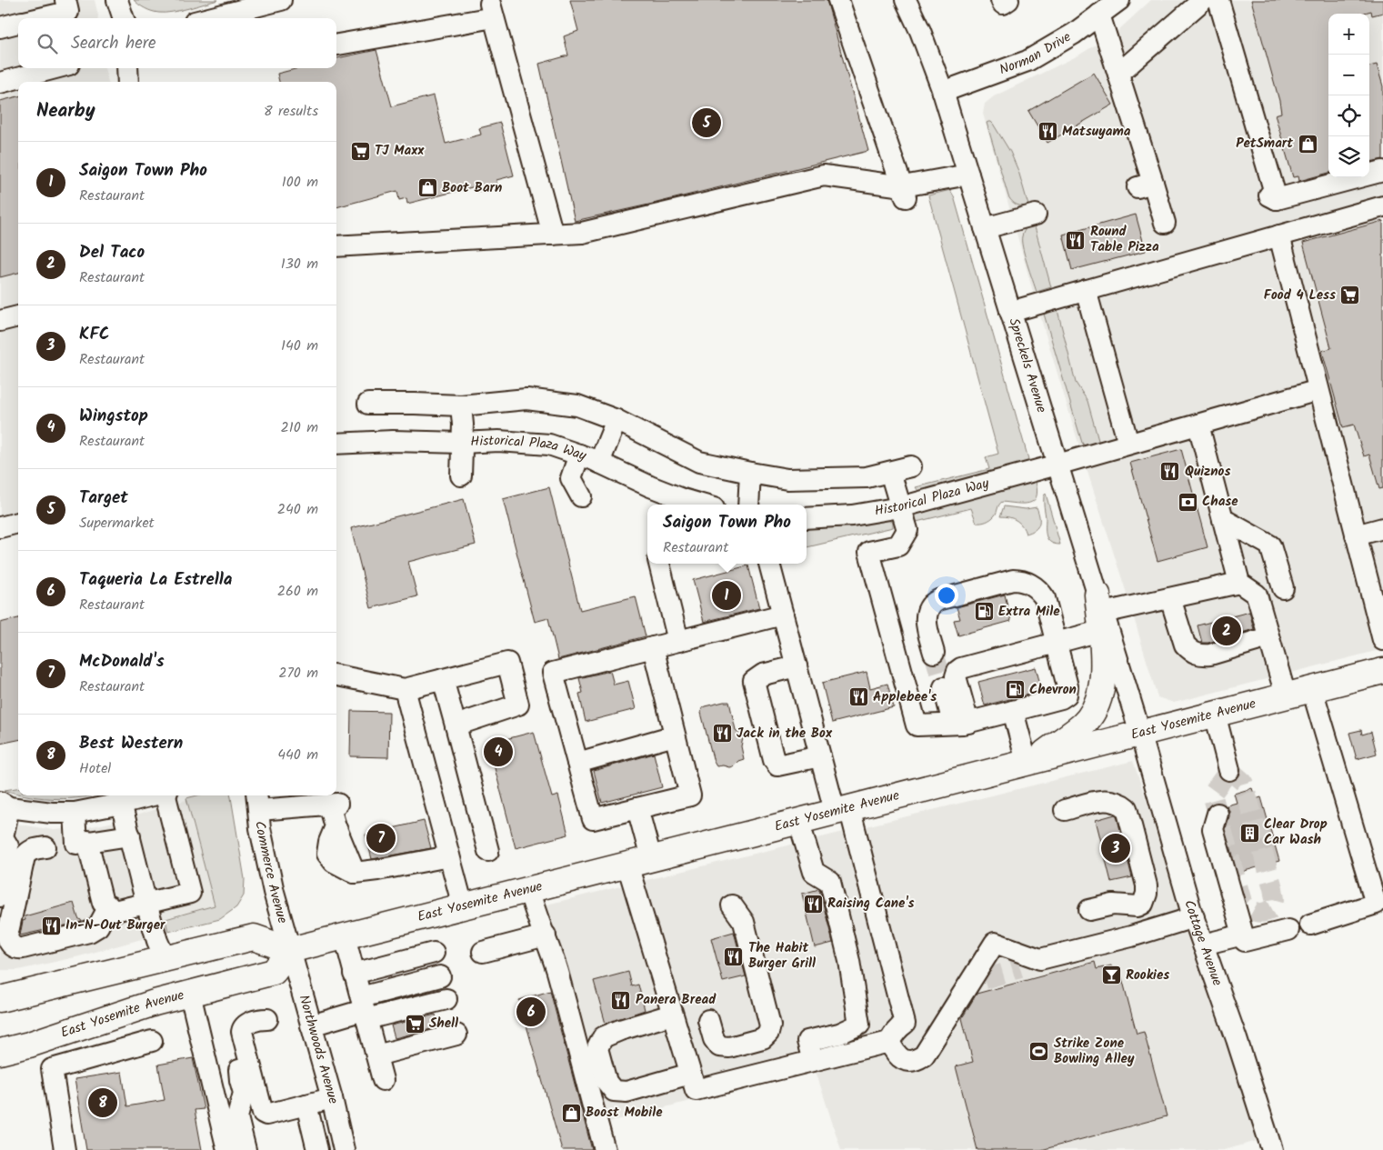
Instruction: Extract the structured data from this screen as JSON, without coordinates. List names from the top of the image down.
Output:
{
  "streets": {
    "main road": ["East Yosemite Avenue"],
    "street": [
      "Norman Drive",
      "Spreckels Avenue",
      "Historical Plaza Way",
      "Commerce Avenue",
      "Cottage Avenue",
      "Northwoods Avenue"
    ]
  },
  "crossings": [
    ["Norman Drive", "Spreckels Avenue"],
    ["Spreckels Avenue", "Historical Plaza Way"],
    ["Spreckels Avenue", "East Yosemite Avenue"],
    ["Spreckels Avenue", "Cottage Avenue"],
    ["East Yosemite Avenue", "Commerce Avenue"],
    ["East Yosemite Avenue", "Cottage Avenue"],
    ["East Yosemite Avenue", "Northwoods Avenue"],
    ["Commerce Avenue", "Northwoods Avenue"]
  ],
  "places": {
    "restaurant": [
      "Matsuyama",
      "Round Table Pizza",
      "Quiznos",
      "Applebee's",
      "Jack in the Box",
      "Raising Cane's",
      "In-N-Out Burger",
      "The Habit Burger Grill",
      "Panera Bread"
    ],
    "shop": ["PetSmart", "Boot Barn", "Boost Mobile"],
    "supermarket": ["TJ Maxx", "Food 4 Less", "Shell"],
    "bank": ["Chase"],
    "fuel station": ["Extra Mile", "Chevron"],
    "building": ["Clear Drop Car Wash"],
    "bar": ["Rookies"],
    "sports": ["Strike Zone Bowling Alley"]
  },
  "page": {
    "map_buttons": ["+", "−"],
    "search": "Search here",
    "heading": ["Nearby", "8 results"],
    "pins": [
      "5",
      "1",
      "2",
      "4",
      "7",
      "3",
      "6",
      "8"
    ],
    "list": [
      {
        "mark": "1",
        "name": "Saigon Town Pho",
        "note": "Restaurant",
        "value": "100 m"
      },
      {
        "mark": "2",
        "name": "Del Taco",
        "note": "Restaurant",
        "value": "130 m"
      },
      {
        "mark": "3",
        "name": "KFC",
        "note": "Restaurant",
        "value": "140 m"
      },
      {
        "mark": "4",
        "name": "Wingstop",
        "note": "Restaurant",
        "value": "210 m"
      },
      {
        "mark": "5",
        "name": "Target",
        "note": "Supermarket",
        "value": "240 m"
      },
      {
        "mark": "6",
        "name": "Taqueria La Estrella",
        "note": "Restaurant",
        "value": "260 m"
      },
      {
        "mark": "7",
        "name": "McDonald's",
        "note": "Restaurant",
        "value": "270 m"
      },
      {
        "mark": "8",
        "name": "Best Western",
        "note": "Hotel",
        "value": "440 m"
      }
    ],
    "popup": ["Saigon Town Pho", "Restaurant"]
  }
}
